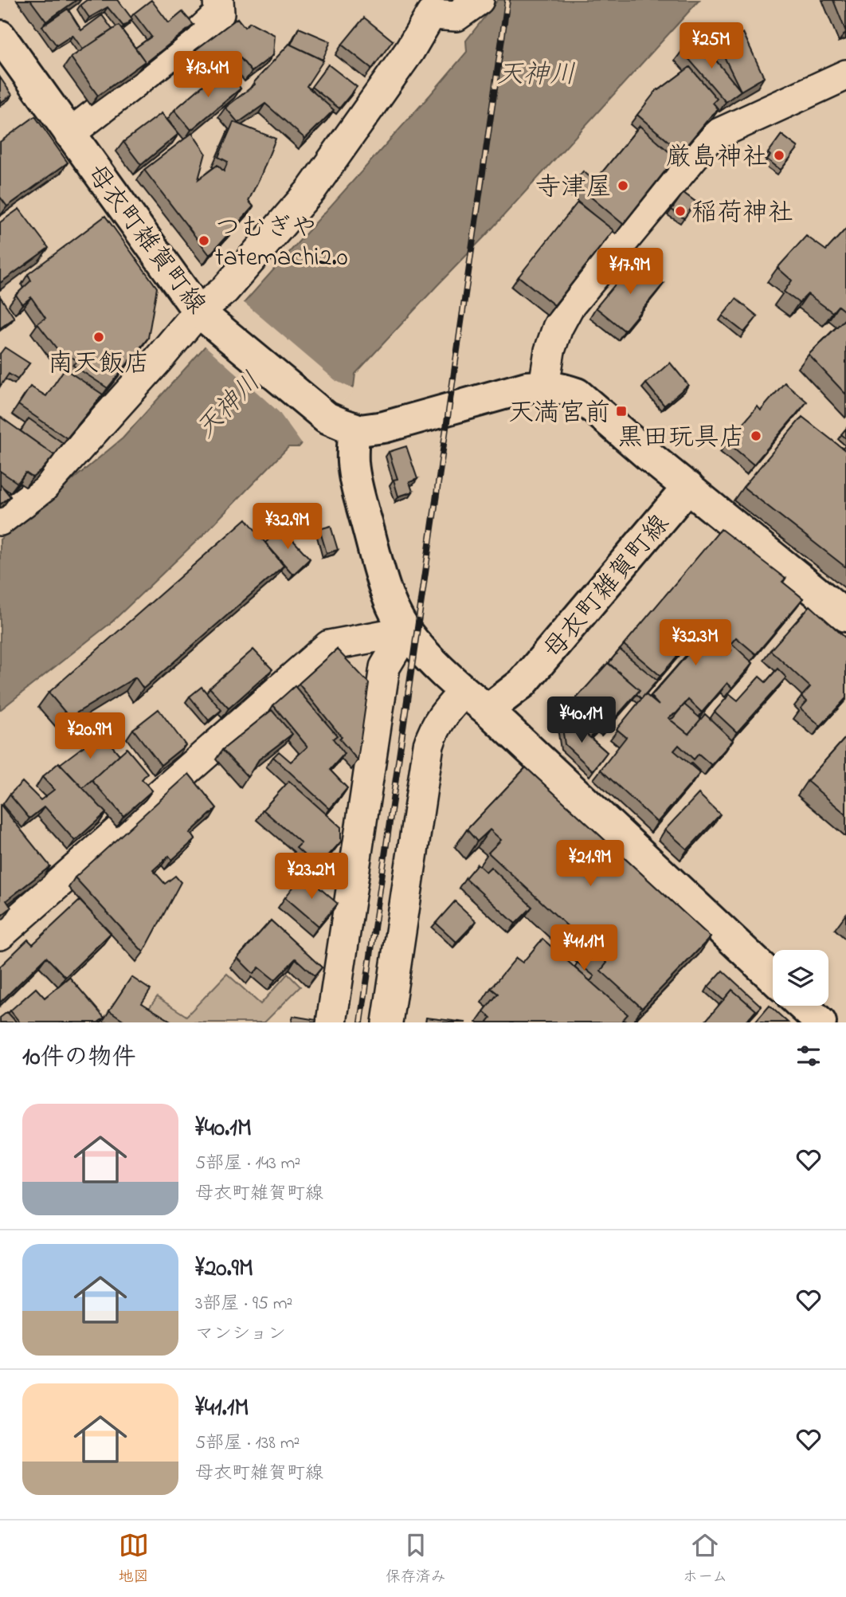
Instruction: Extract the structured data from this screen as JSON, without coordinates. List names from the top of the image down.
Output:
{
  "streets": {
    "main road": ["母衣町雑賀町線"]
  },
  "water": ["天神川"],
  "places": {
    "other": [
      "厳島神社",
      "寺津屋",
      "稲荷神社",
      "つむぎや tatemachi2.0",
      "南天飯店",
      "黒田玩具店"
    ],
    "transit": ["天満宮前"]
  },
  "page": {
    "price": [
      "¥25M",
      "¥13.4M",
      "¥17.9M",
      "¥32.9M",
      "¥32.3M",
      "¥40.1M",
      "¥20.9M",
      "¥21.9M",
      "¥23.2M",
      "¥41.1M"
    ],
    "heading": "10件の物件",
    "list": [
      {
        "name": "¥40.1M",
        "note": "5部屋 · 143 m² · 母衣町雑賀町線"
      },
      {
        "name": "¥20.9M",
        "note": "3部屋 · 95 m² · マンション"
      },
      {
        "name": "¥41.1M",
        "note": "5部屋 · 138 m² · 母衣町雑賀町線"
      }
    ],
    "tabs": ["地図", "保存済み", "ホーム"]
  }
}
